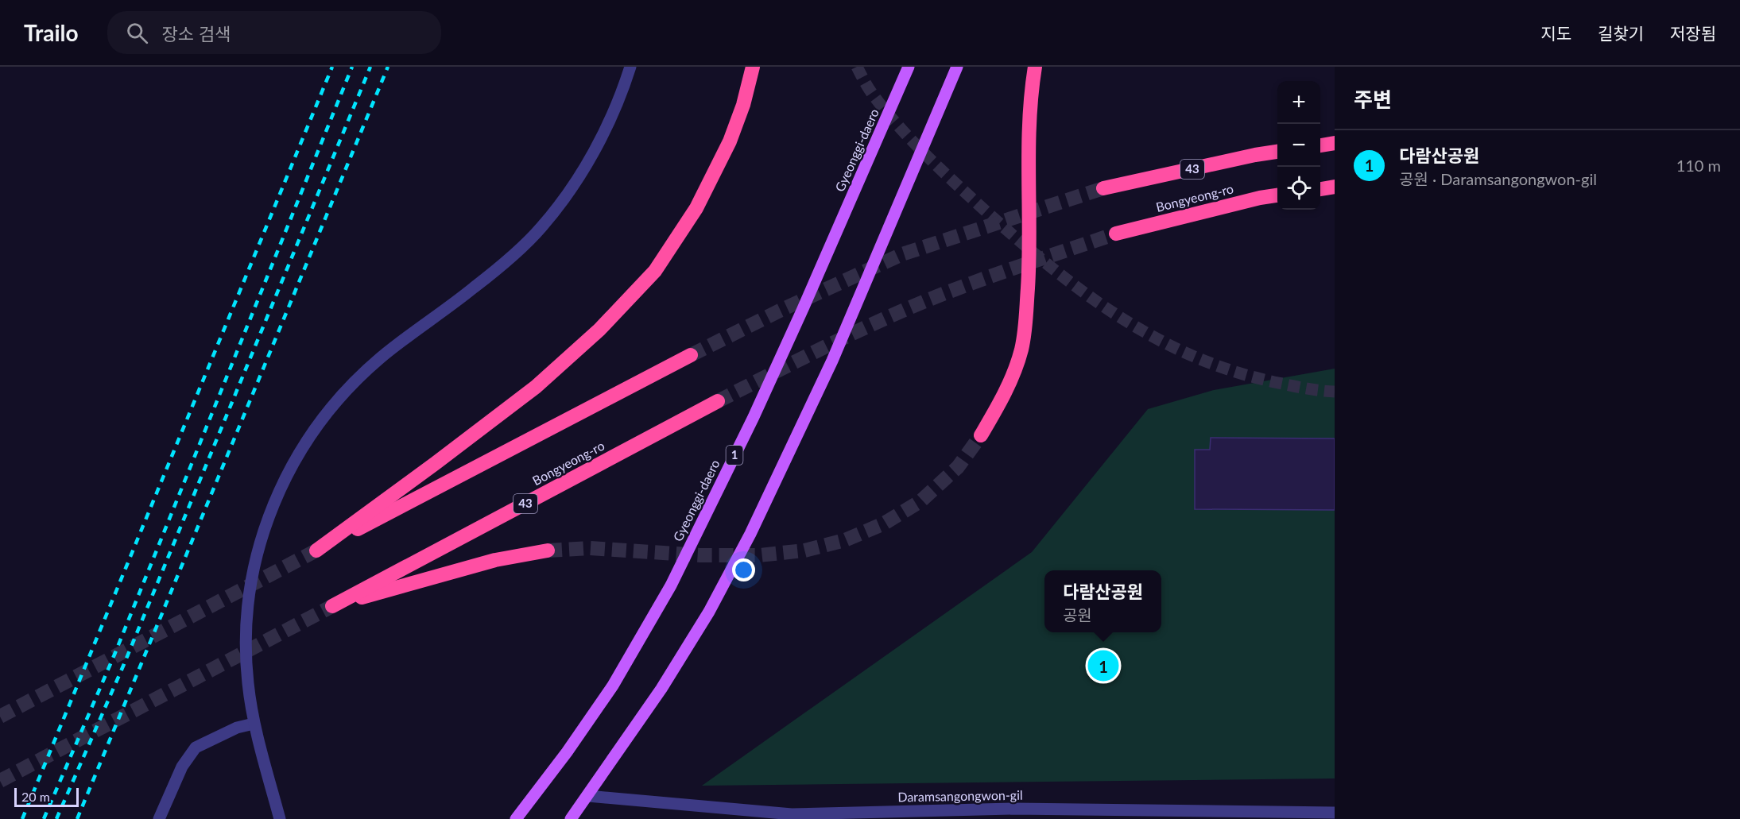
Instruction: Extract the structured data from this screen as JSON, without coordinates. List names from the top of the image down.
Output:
{
  "streets": {
    "highway": ["43", "Bongyeong-ro"],
    "main road": ["Gyeonggi-daero", "1"],
    "street": ["Daramsangongwon-gil"]
  },
  "scale_bar": "20 m",
  "page": {
    "header": "Trailo",
    "search": "장소 검색",
    "nav": ["지도", "길찾기", "저장됨"],
    "heading": "주변",
    "map_buttons": ["+", "−"],
    "list": [
      {
        "mark": "1",
        "name": "다람산공원",
        "note": "공원 · Daramsangongwon-gil",
        "value": "110 m"
      }
    ],
    "popup": ["다람산공원", "공원"],
    "pins": "1",
    "scale": "20 m"
  }
}
